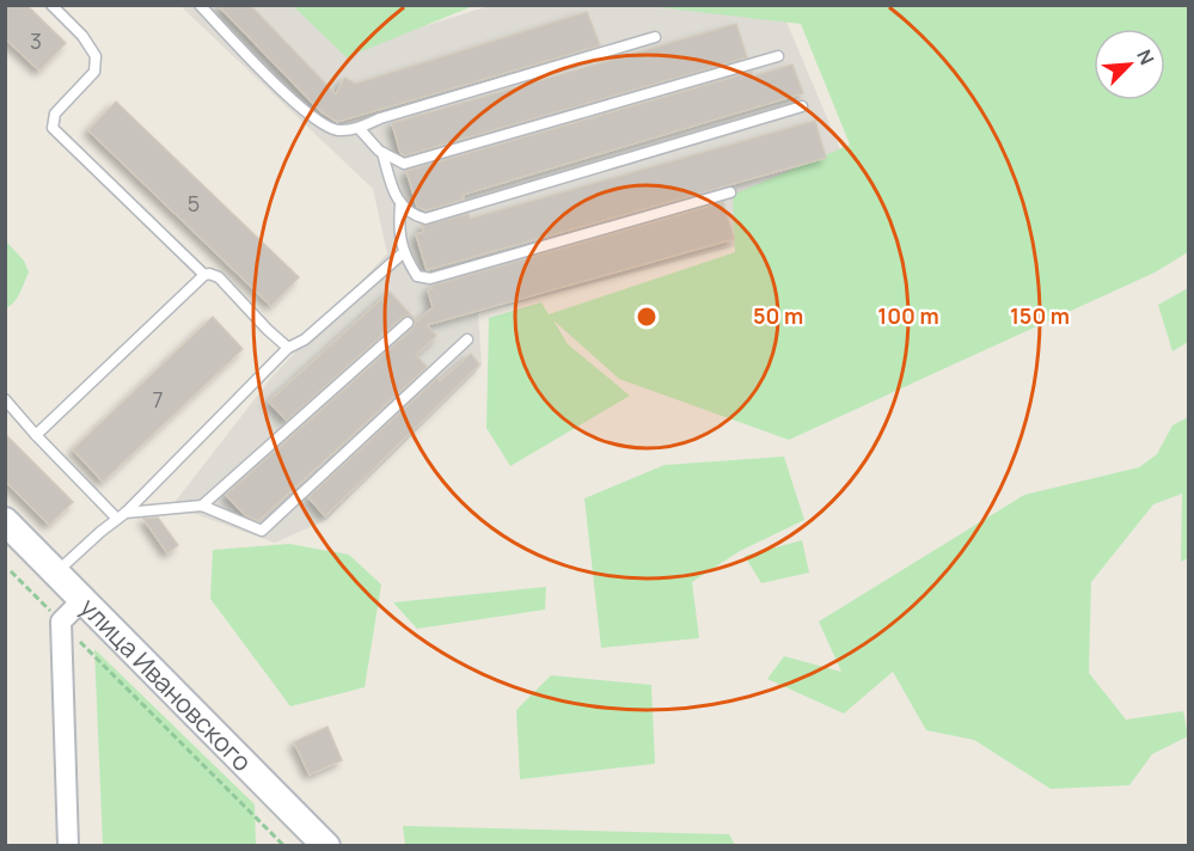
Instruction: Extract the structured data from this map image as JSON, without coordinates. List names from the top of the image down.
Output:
{
  "streets": {
    "main road": ["улица Ивановского"]
  },
  "house_numbers": ["3", "5", "7"],
  "north": "top right",
  "rings": ["50 m", "100 m", "150 m"]
}
